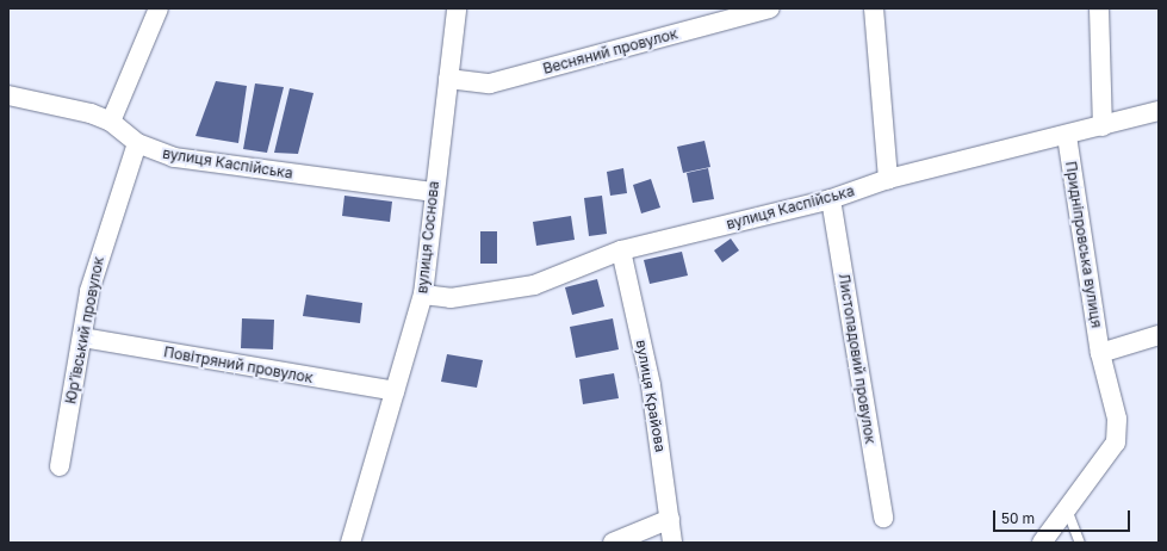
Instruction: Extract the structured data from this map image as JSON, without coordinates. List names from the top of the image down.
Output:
{
  "streets": {
    "street": [
      "Весняний провулок",
      "вулиця Каспійська",
      "вулиця Соснова",
      "Придніпровська вулиця",
      "Юр’ївський провулок",
      "Листопадовий провулок",
      "Повітряний провулок",
      "вулиця Крайова"
    ]
  },
  "crossings": [
    ["Весняний провулок", "вулиця Соснова"],
    ["вулиця Каспійська", "вулиця Соснова"],
    ["вулиця Каспійська", "Придніпровська вулиця"],
    ["вулиця Каспійська", "Юр’ївський провулок"],
    ["вулиця Каспійська", "Листопадовий провулок"],
    ["вулиця Каспійська", "вулиця Крайова"],
    ["вулиця Соснова", "Повітряний провулок"],
    ["Юр’ївський провулок", "Повітряний провулок"]
  ],
  "scale_bar": "50 m"
}
